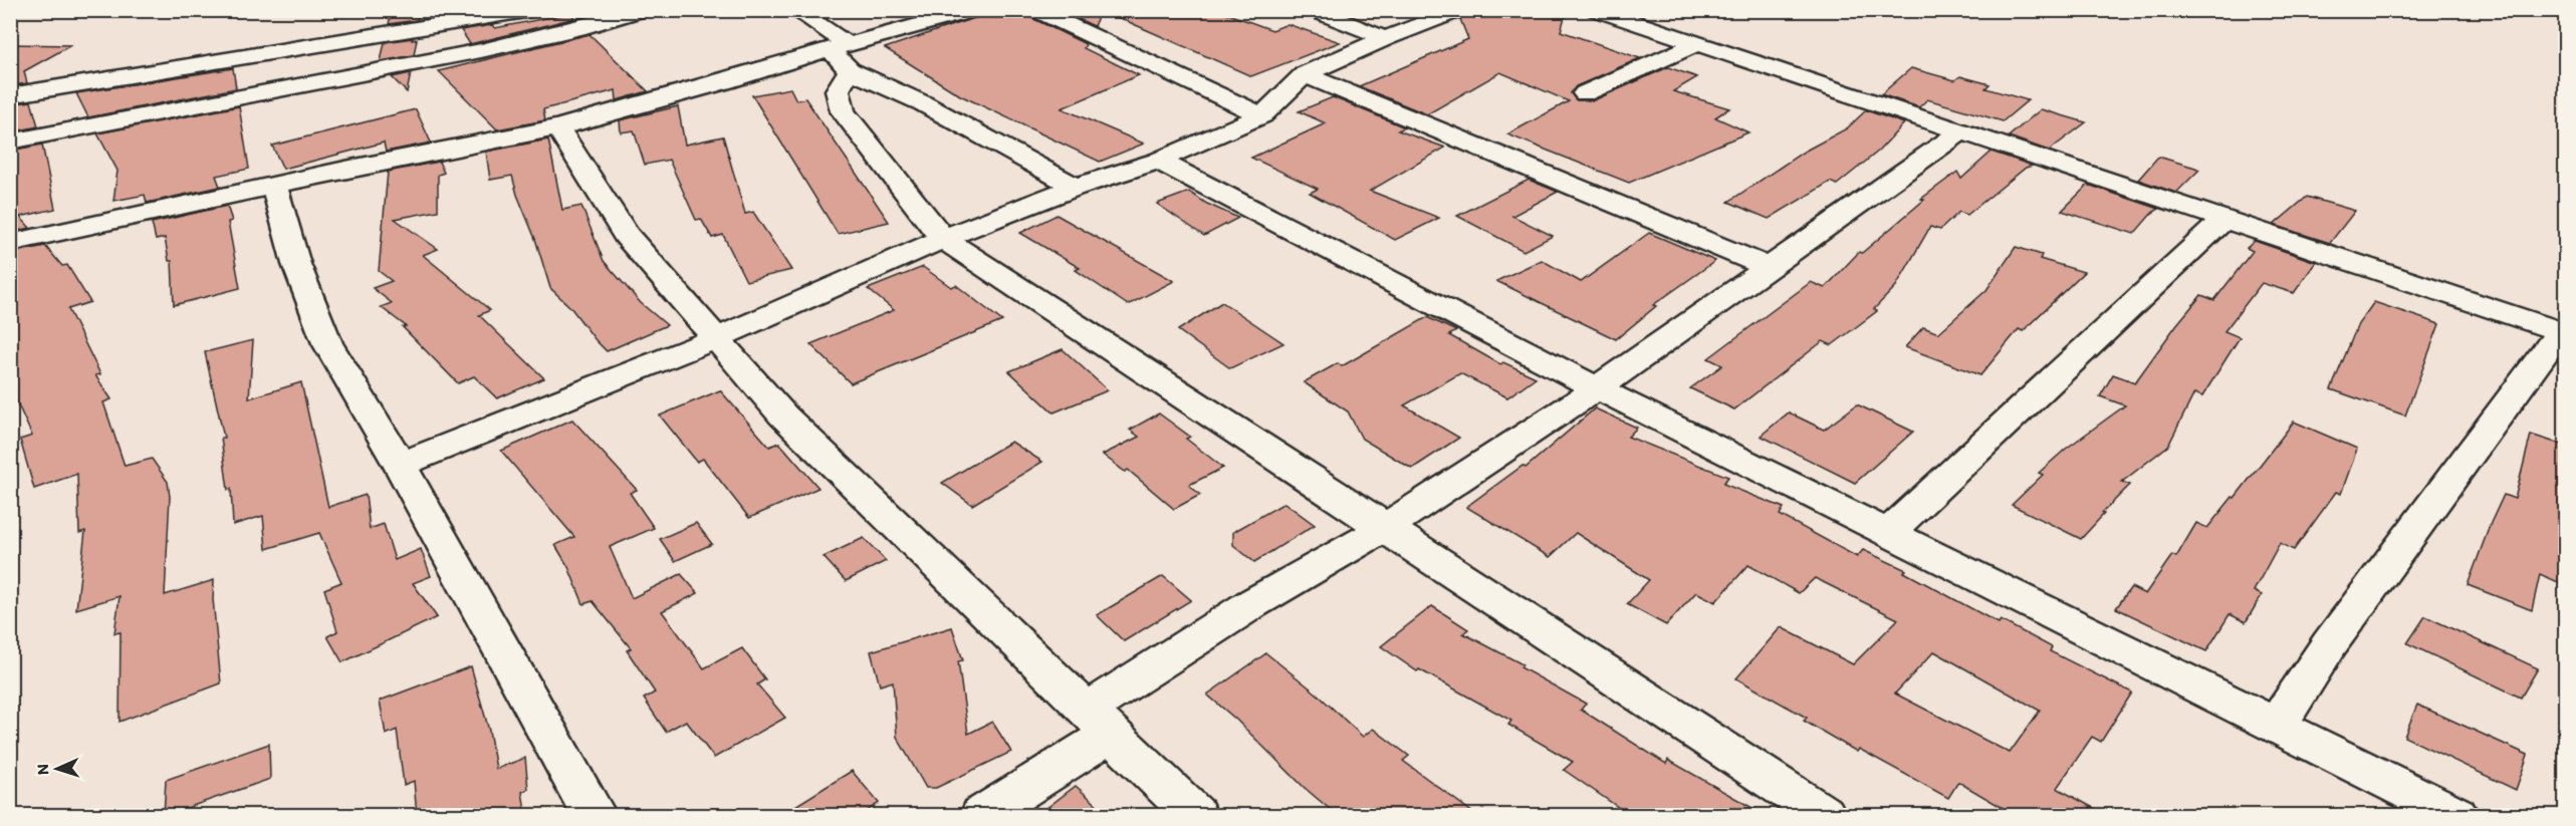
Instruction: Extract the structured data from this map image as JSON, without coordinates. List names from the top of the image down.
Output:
{
  "north": "left"
}
